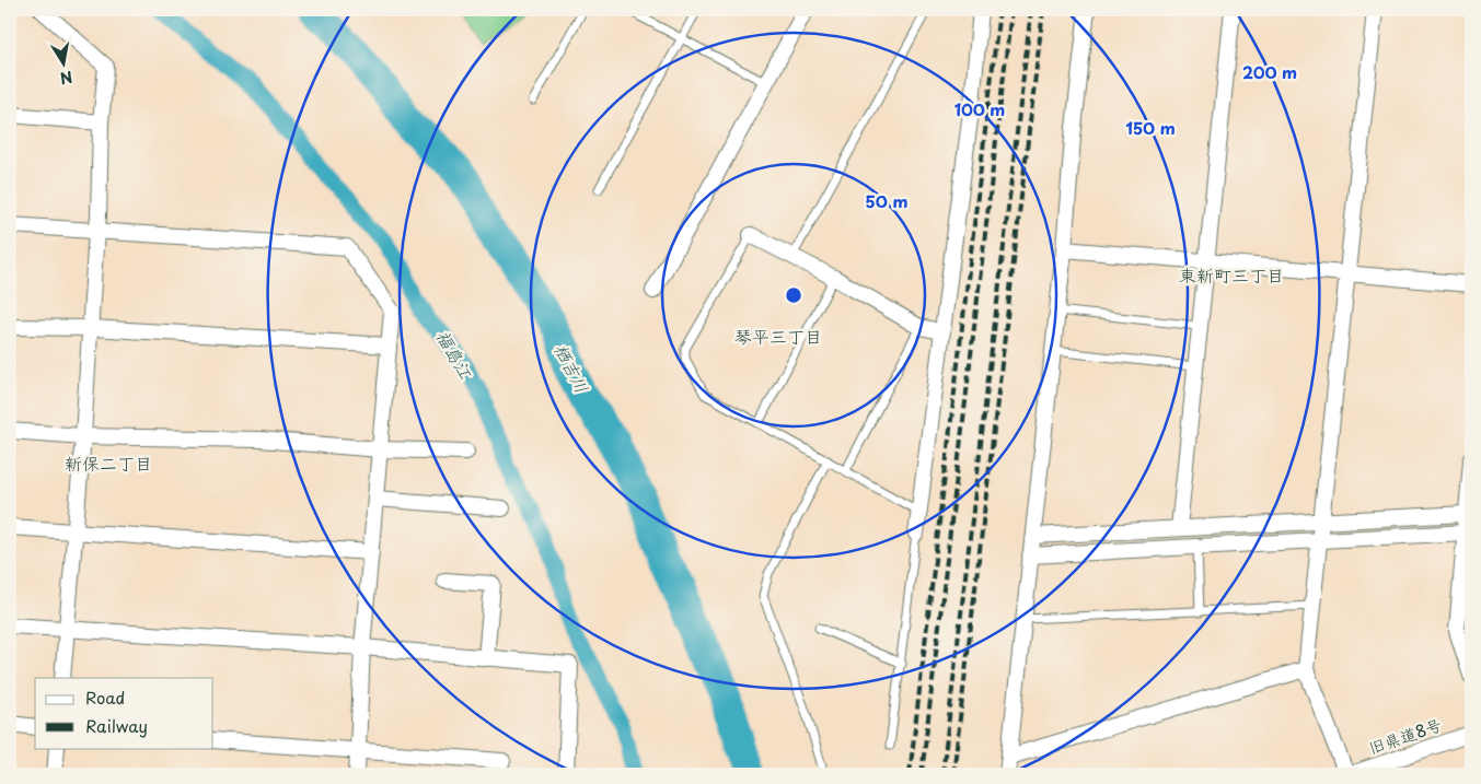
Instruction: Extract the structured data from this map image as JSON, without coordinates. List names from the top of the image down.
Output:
{
  "streets": {
    "street": ["旧県道8号"]
  },
  "districts": ["東新町三丁目", "琴平三丁目", "新保二丁目"],
  "water": ["福島江", "栖吉川"],
  "legend": ["Road", "Railway"],
  "north": "bottom",
  "rings": [
    "200 m",
    "100 m",
    "150 m",
    "50 m"
  ]
}
